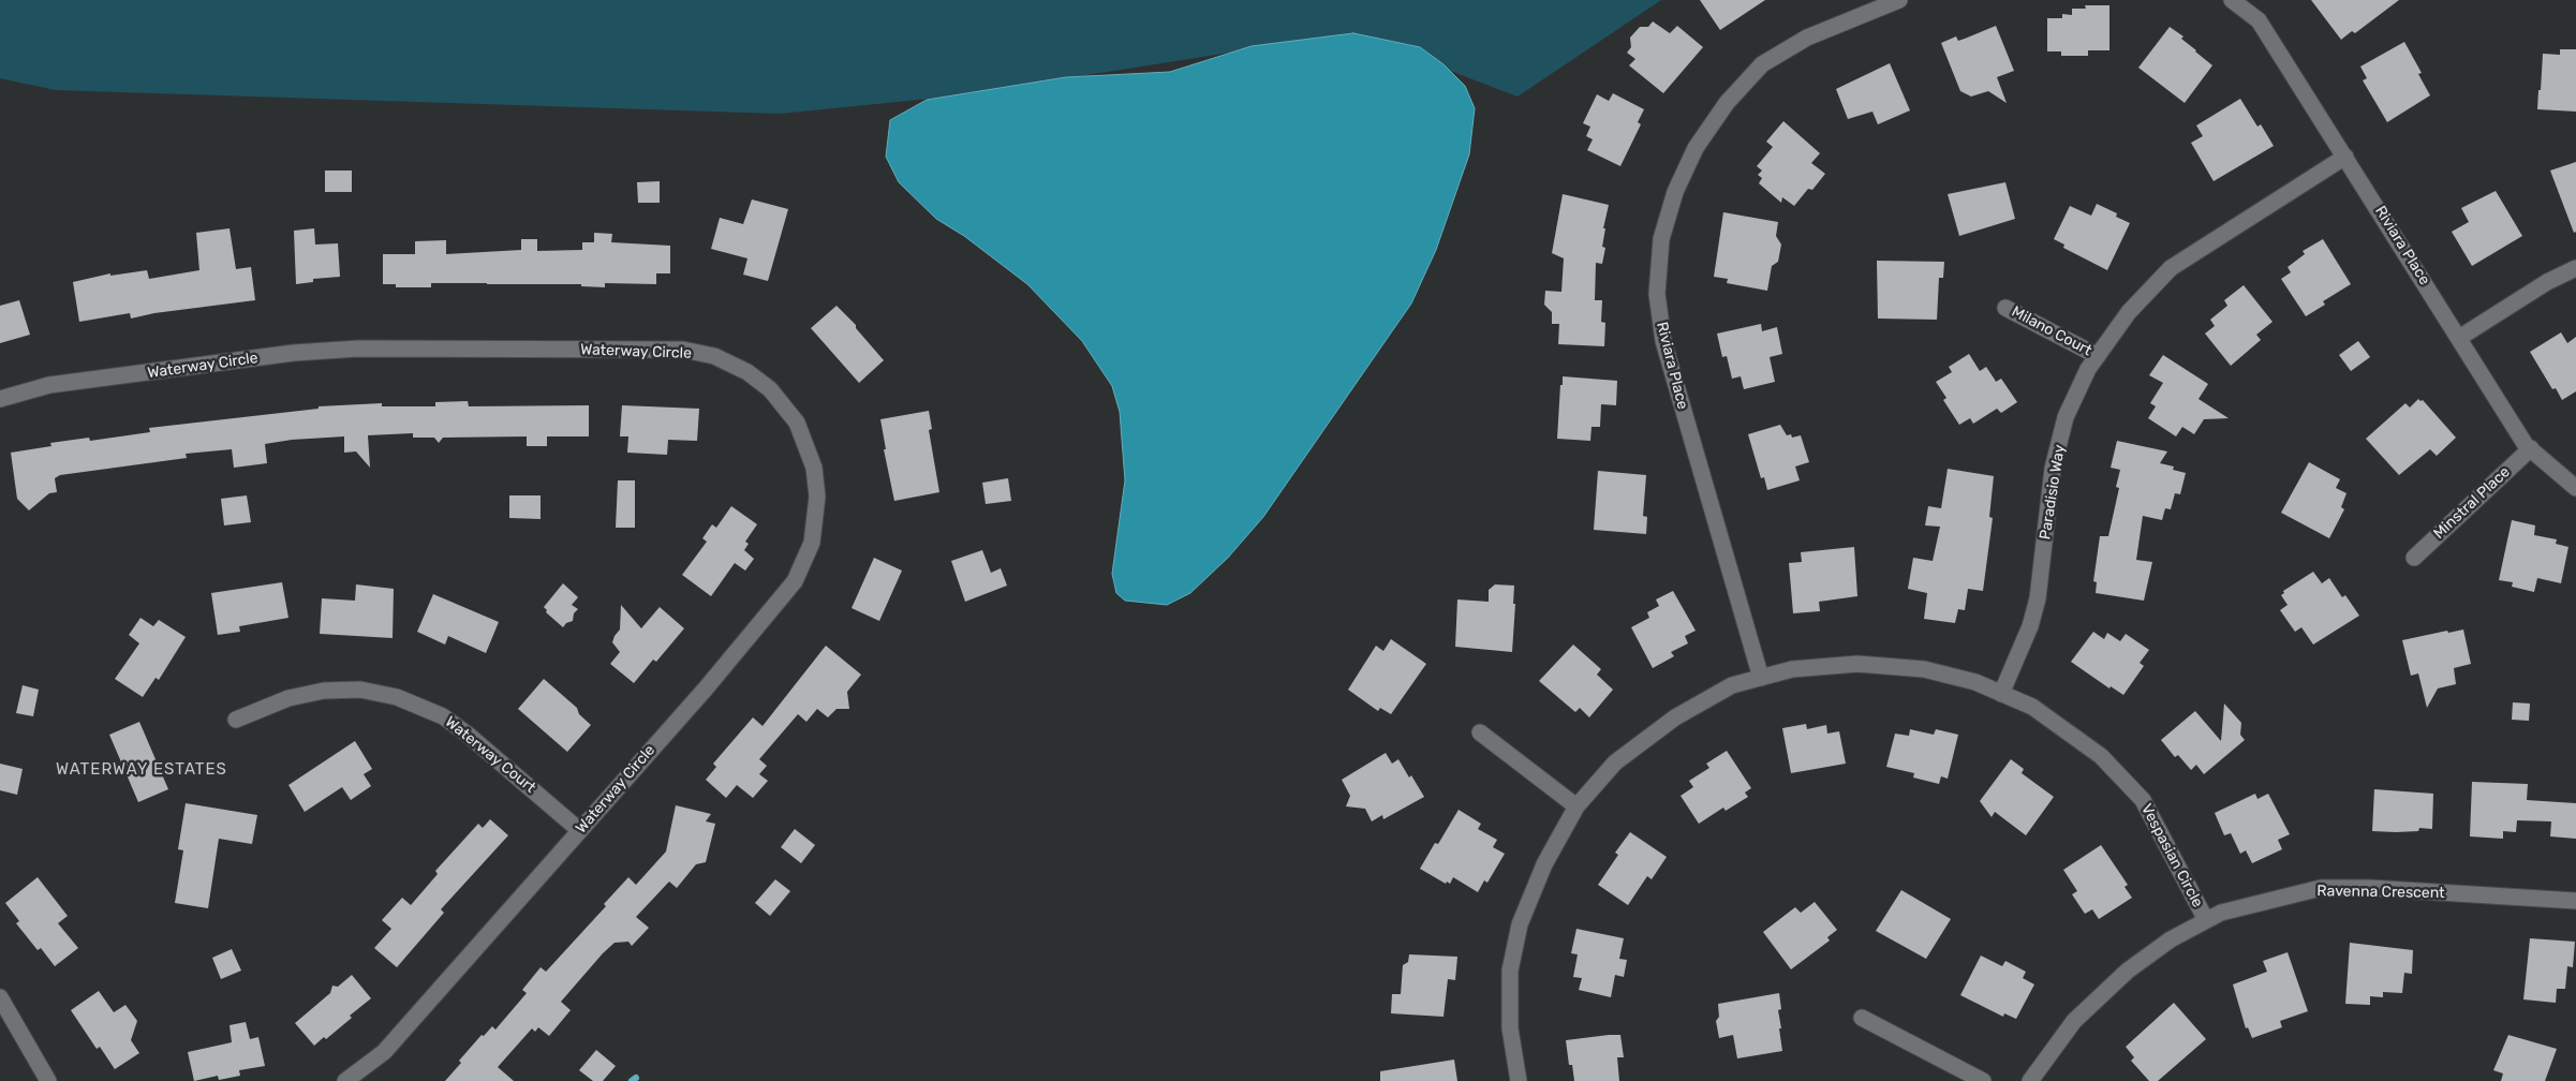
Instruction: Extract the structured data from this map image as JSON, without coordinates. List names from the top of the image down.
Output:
{
  "streets": {
    "street": [
      "Riviara Place",
      "Milano Court",
      "Waterway Circle",
      "Paradisio Way",
      "Minstral Place",
      "Waterway Court",
      "Vespasian Circle",
      "Ravenna Crescent"
    ]
  },
  "crossings": [
    ["Riviara Place", "Paradisio Way"],
    ["Riviara Place", "Minstral Place"],
    ["Riviara Place", "Vespasian Circle"],
    ["Milano Court", "Paradisio Way"],
    ["Waterway Circle", "Waterway Court"],
    ["Paradisio Way", "Vespasian Circle"],
    ["Vespasian Circle", "Ravenna Crescent"]
  ],
  "districts": ["WATERWAY ESTATES"]
}
